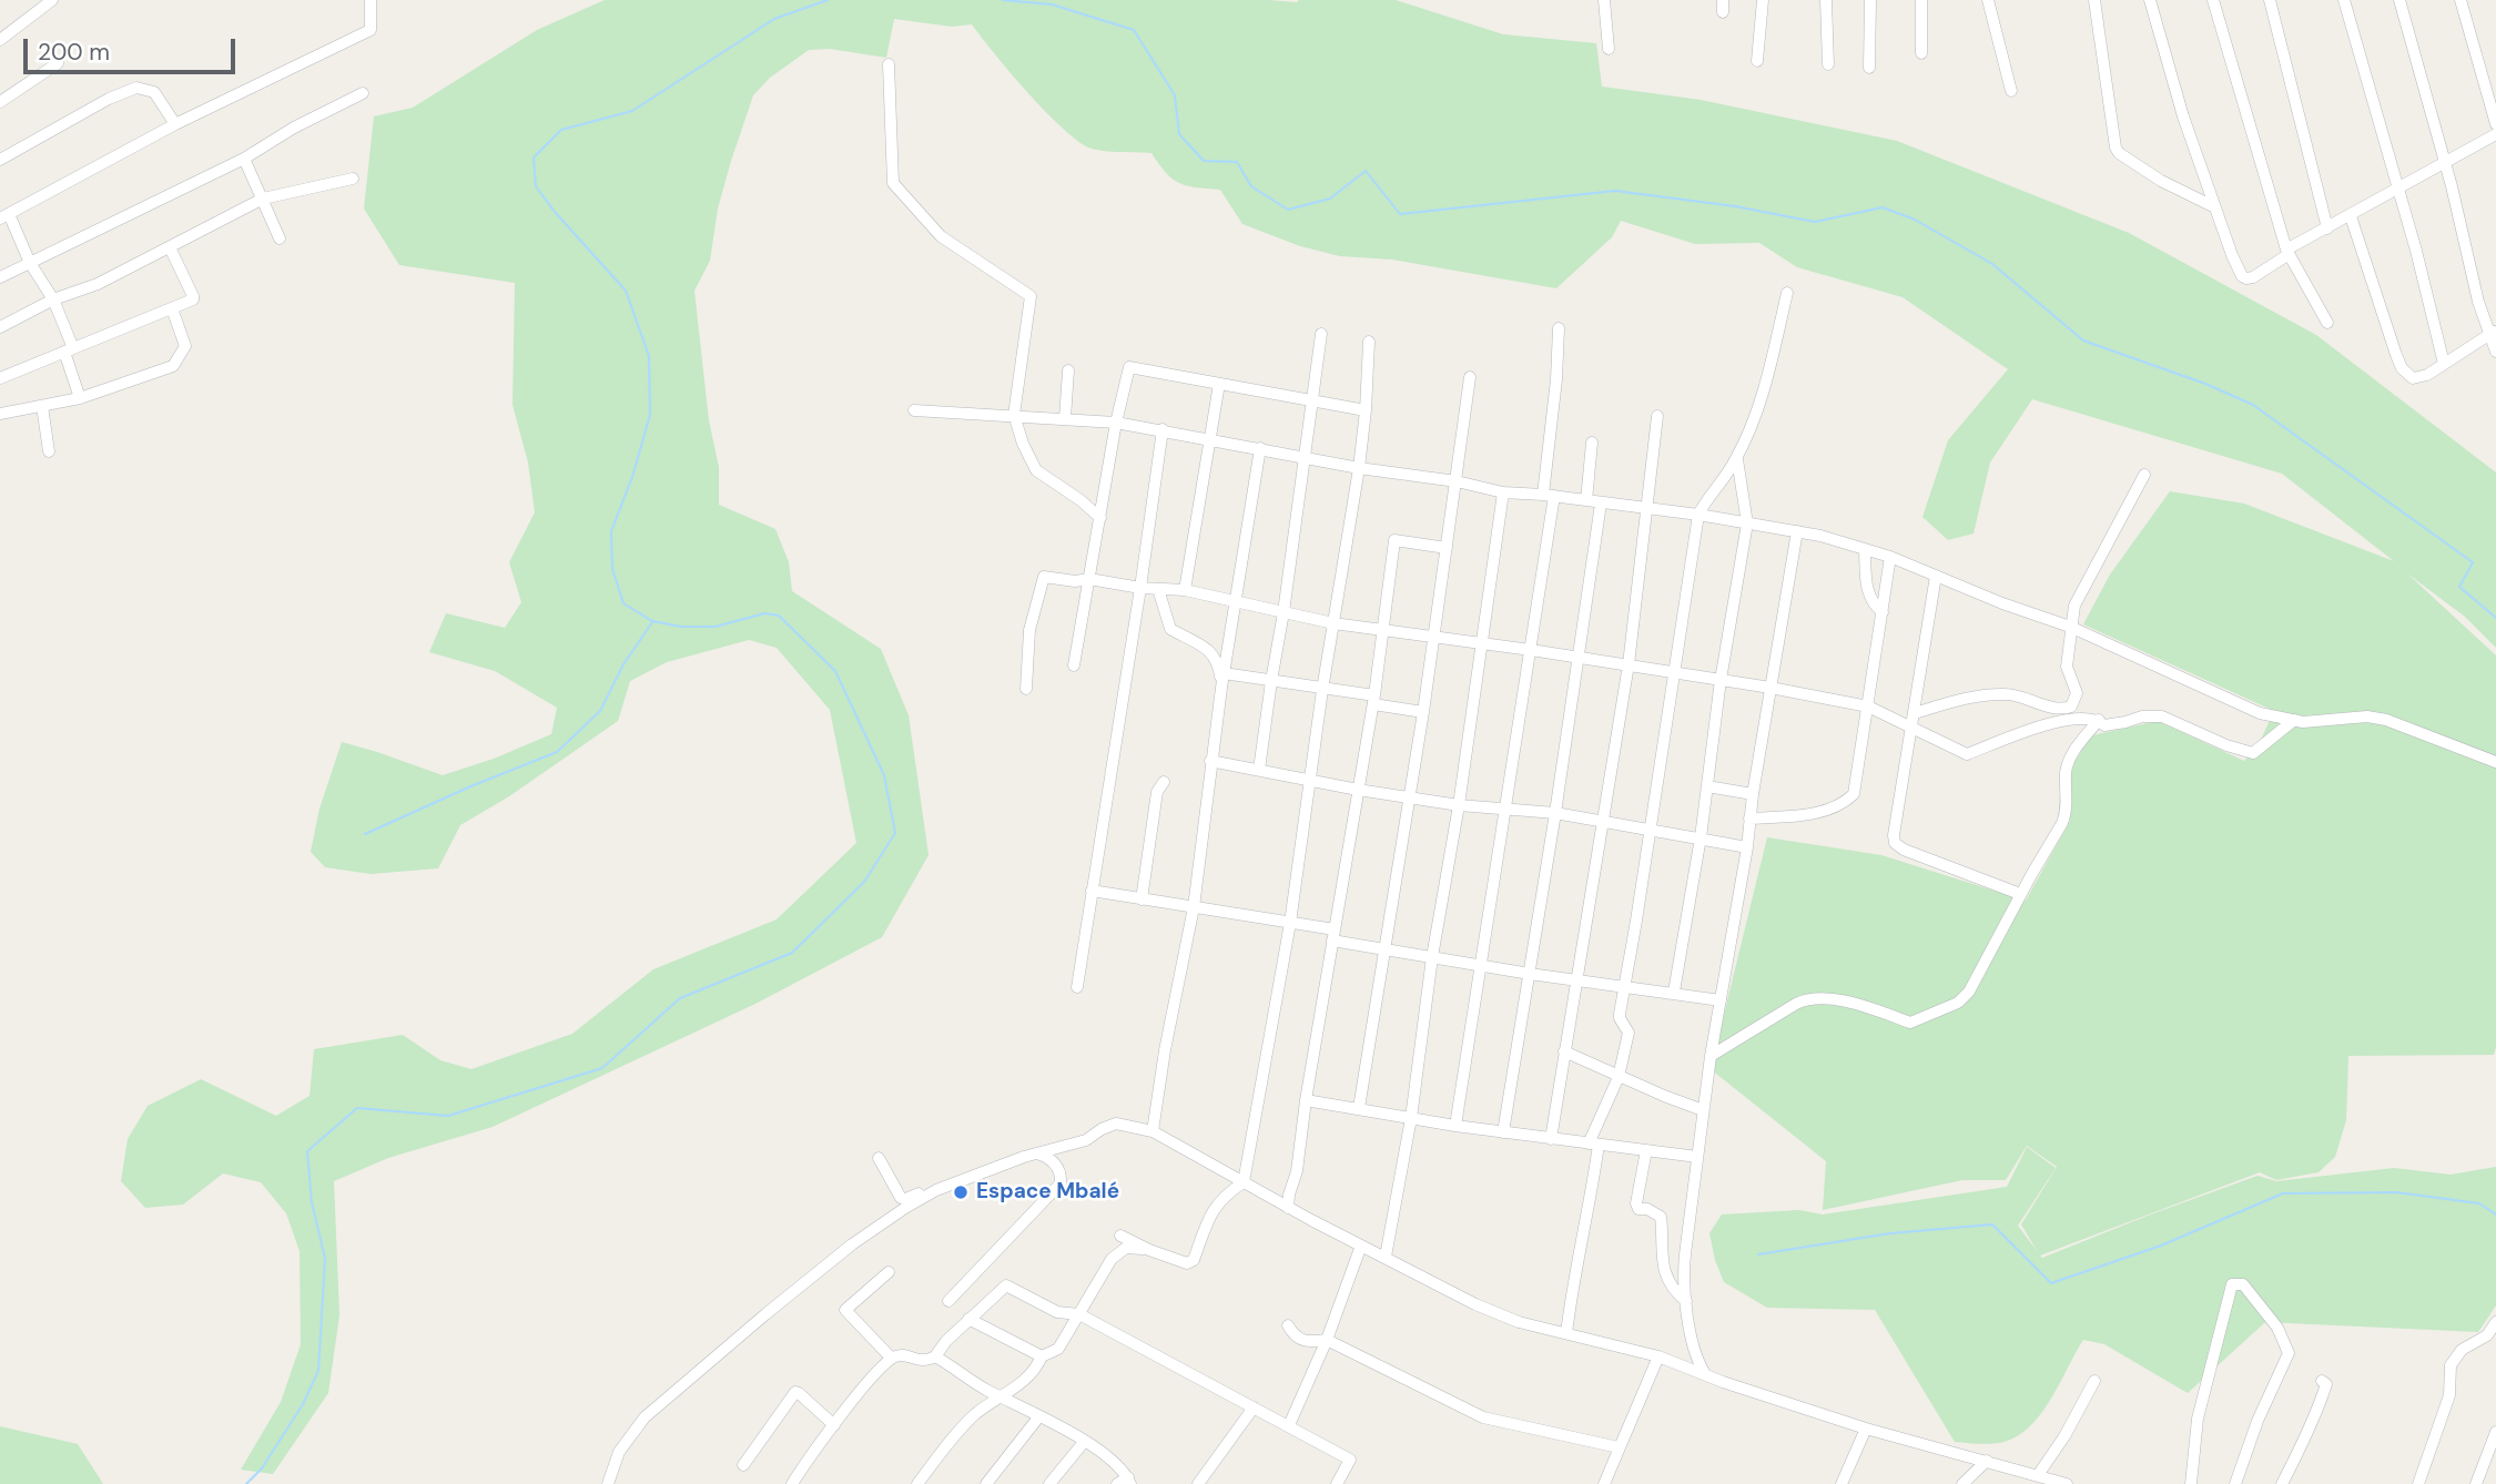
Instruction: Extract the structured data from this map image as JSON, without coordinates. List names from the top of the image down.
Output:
{
  "places": ["Espace Mbalé"],
  "scale_bar": "200 m"
}
